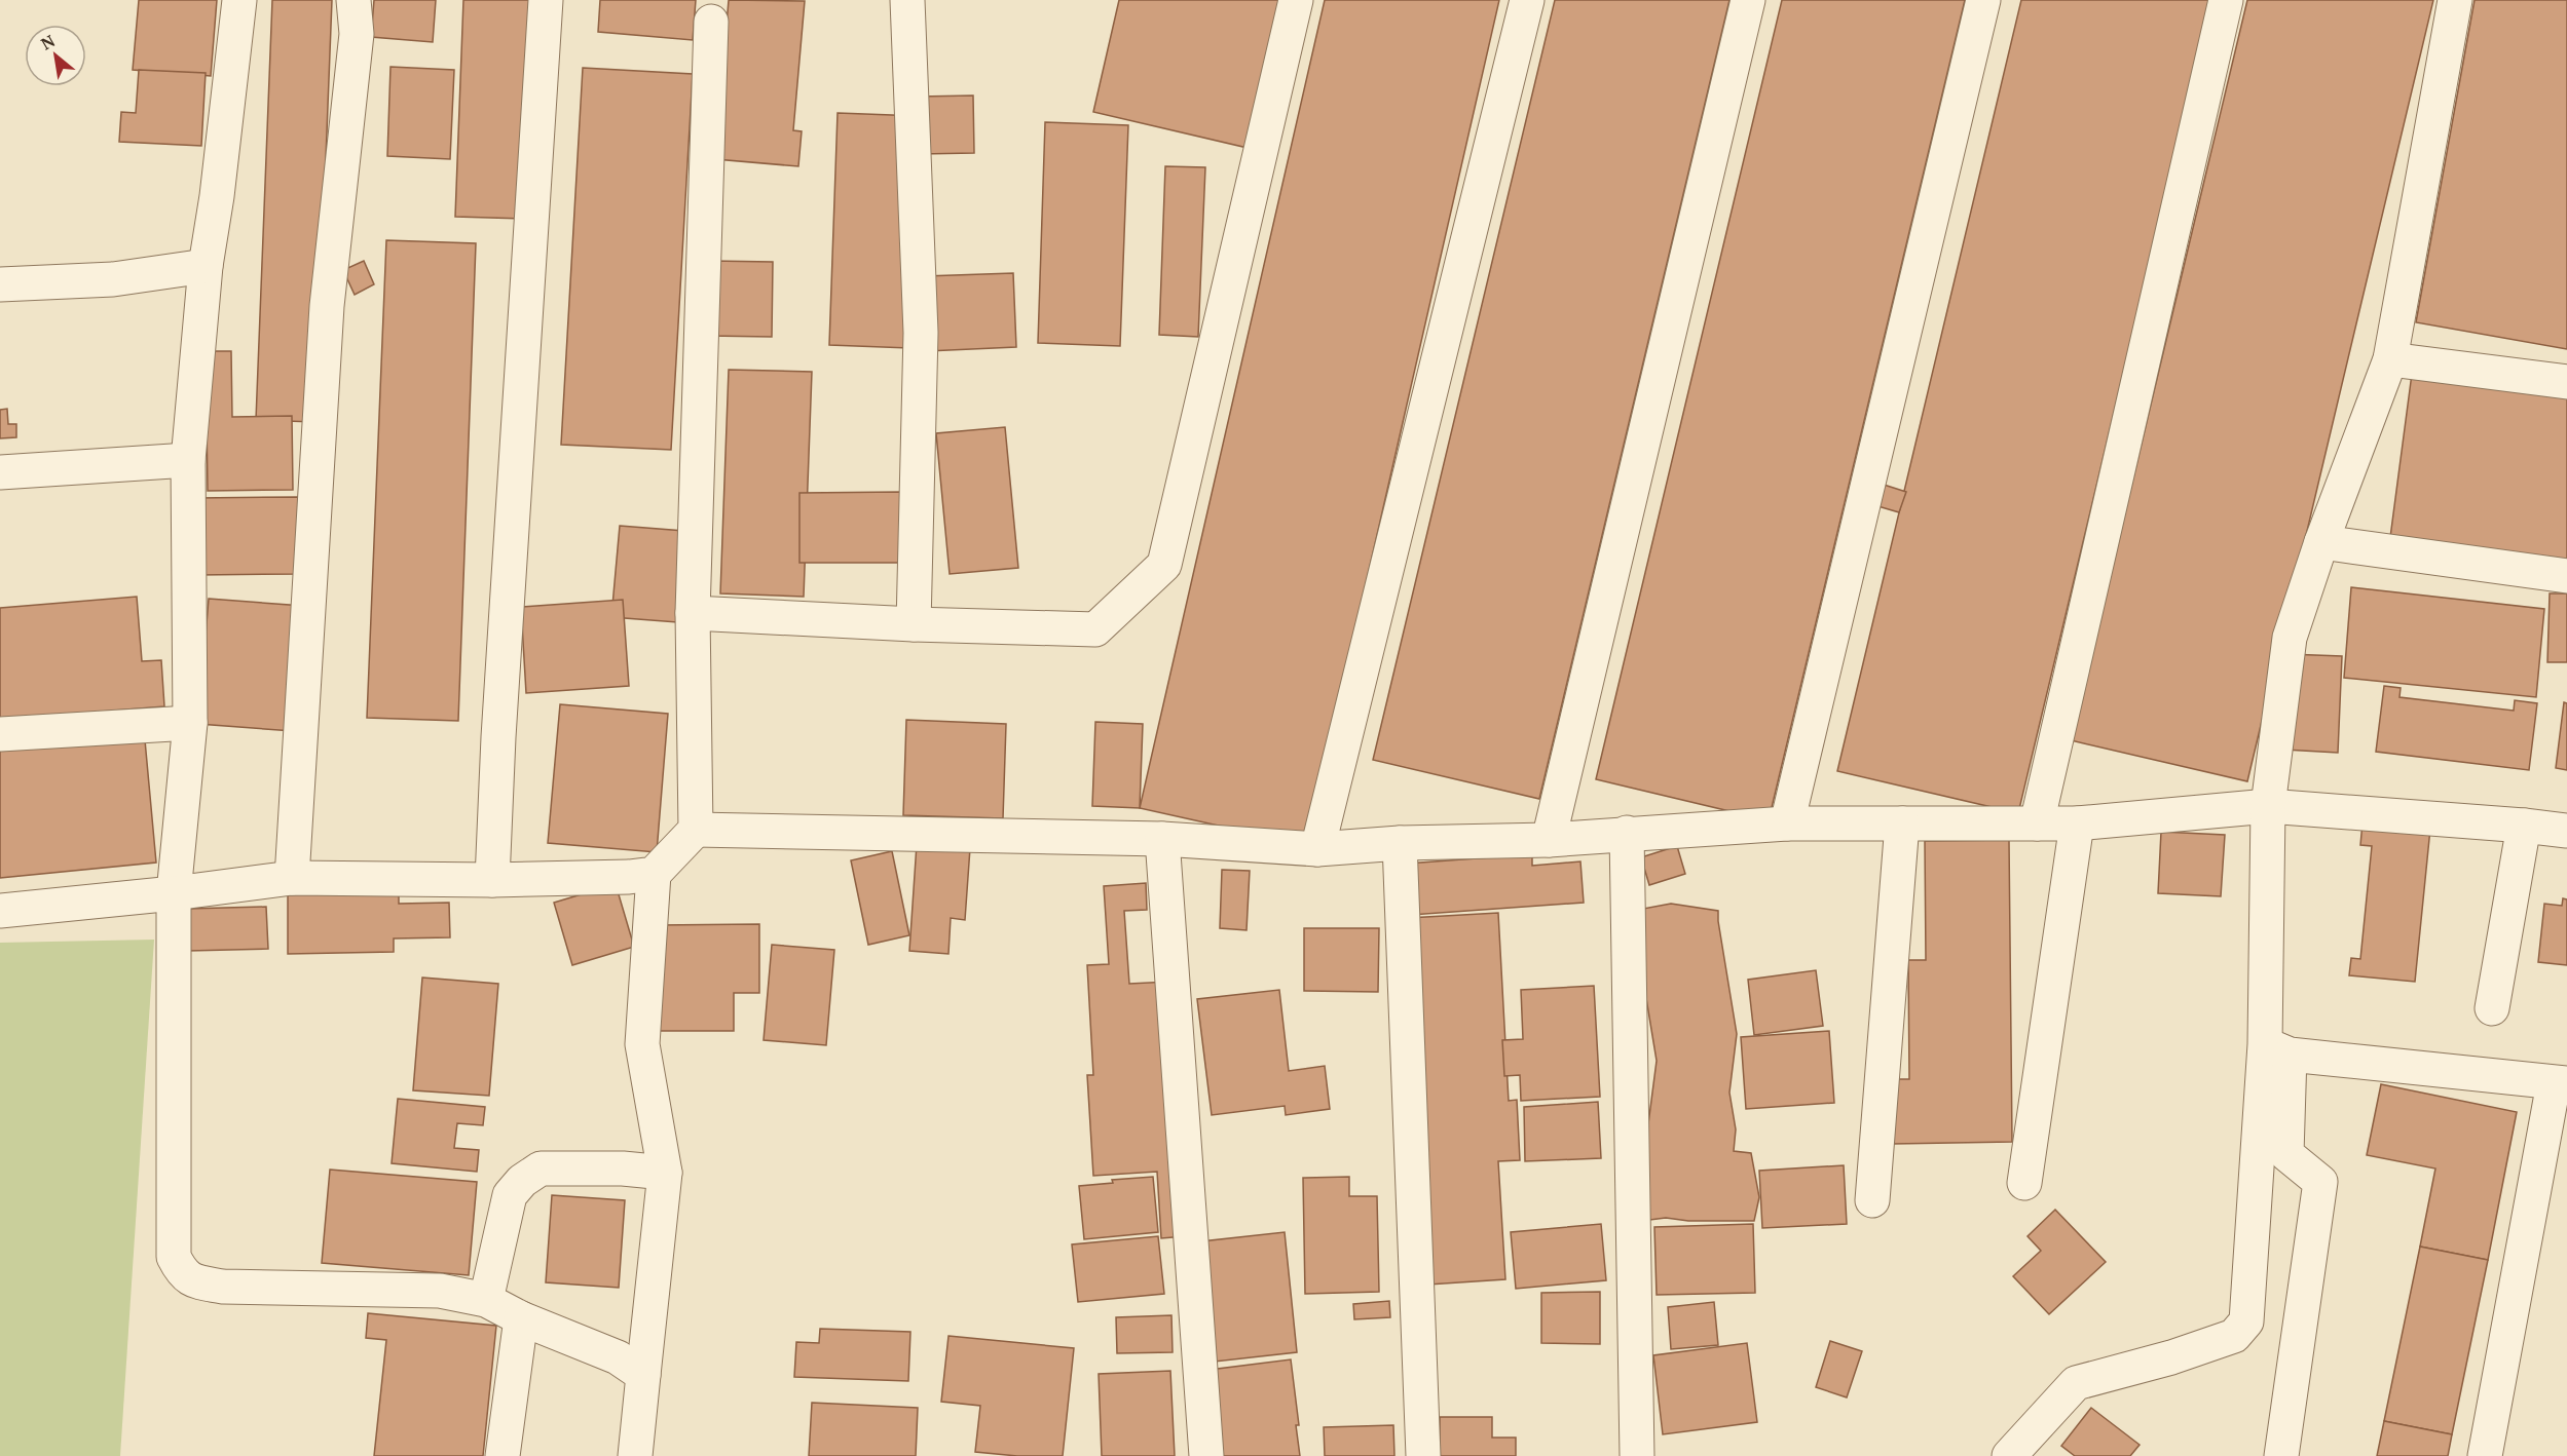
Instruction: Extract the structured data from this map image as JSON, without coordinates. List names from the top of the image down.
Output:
{
  "north": "top left"
}
